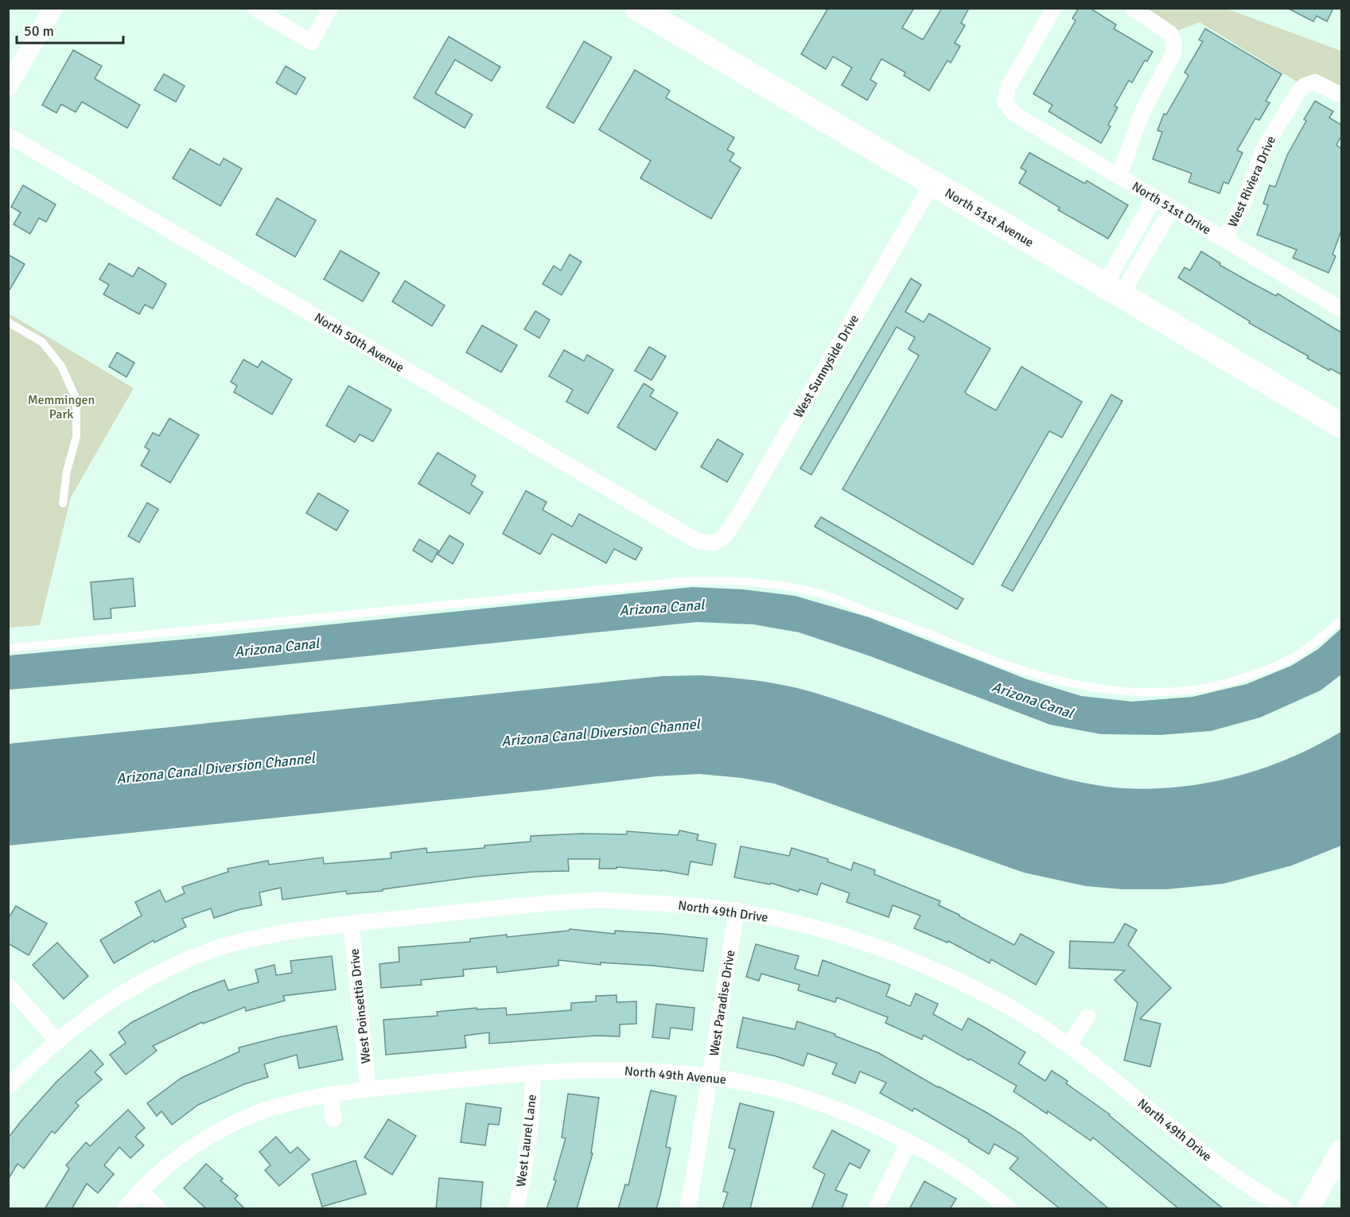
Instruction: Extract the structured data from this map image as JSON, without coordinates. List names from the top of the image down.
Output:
{
  "streets": {
    "main road": ["North 51st Avenue"],
    "street": [
      "West Riviera Drive",
      "North 51st Drive",
      "North 50th Avenue",
      "West Sunnyside Drive",
      "North 49th Drive",
      "West Paradise Drive",
      "West Poinsettia Drive",
      "North 49th Avenue",
      "West Laurel Lane"
    ]
  },
  "crossings": [
    ["West Riviera Drive", "North 51st Drive"],
    ["North 51st Avenue", "West Sunnyside Drive"],
    ["North 50th Avenue", "West Sunnyside Drive"],
    ["North 49th Drive", "West Paradise Drive"],
    ["North 49th Drive", "West Poinsettia Drive"],
    ["West Paradise Drive", "North 49th Avenue"],
    ["West Poinsettia Drive", "North 49th Avenue"],
    ["North 49th Avenue", "West Laurel Lane"]
  ],
  "water": ["Arizona Canal", "Arizona Canal Diversion Channel"],
  "parks": ["Memmingen Park"],
  "scale_bar": "50 m"
}
